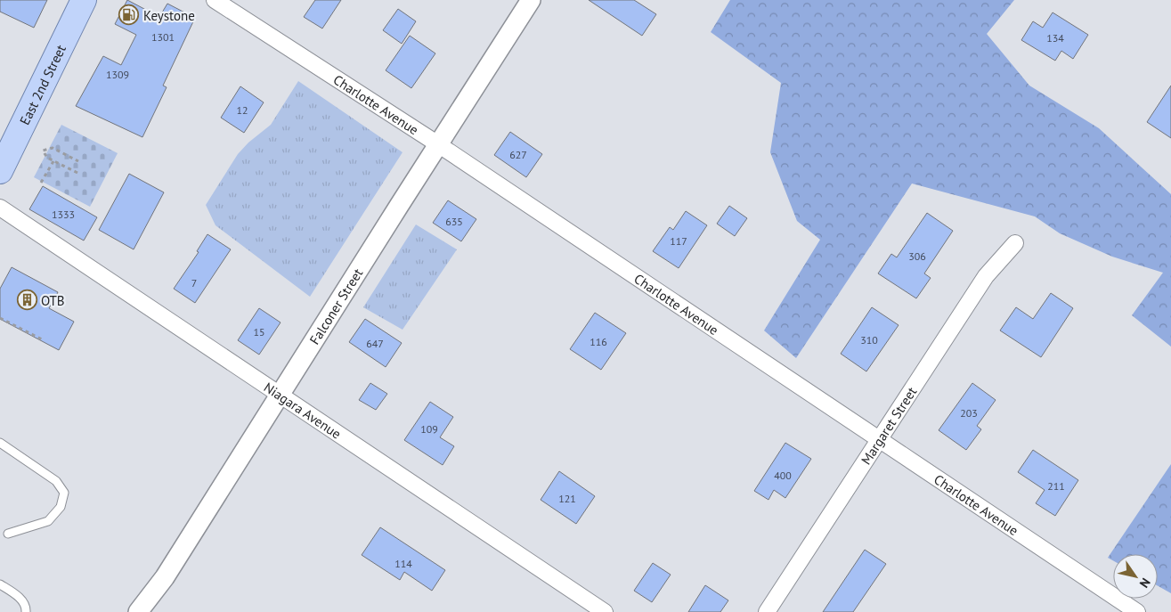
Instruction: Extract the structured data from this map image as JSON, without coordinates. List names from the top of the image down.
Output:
{
  "streets": {
    "main road": ["East 2nd Street"],
    "street": [
      "Charlotte Avenue",
      "Falconer Street",
      "Niagara Avenue",
      "Margaret Street"
    ]
  },
  "crossings": [
    ["Charlotte Avenue", "Falconer Street"],
    ["Charlotte Avenue", "Margaret Street"],
    ["Falconer Street", "Niagara Avenue"]
  ],
  "places": {
    "fuel station": ["Keystone"],
    "building": ["OTB"]
  },
  "house_numbers": [
    "1301",
    "134",
    "1309",
    "12",
    "627",
    "1333",
    "635",
    "117",
    "306",
    "7",
    "15",
    "310",
    "116",
    "647",
    "203",
    "109",
    "400",
    "211",
    "121",
    "114"
  ],
  "north": "bottom right"
}
